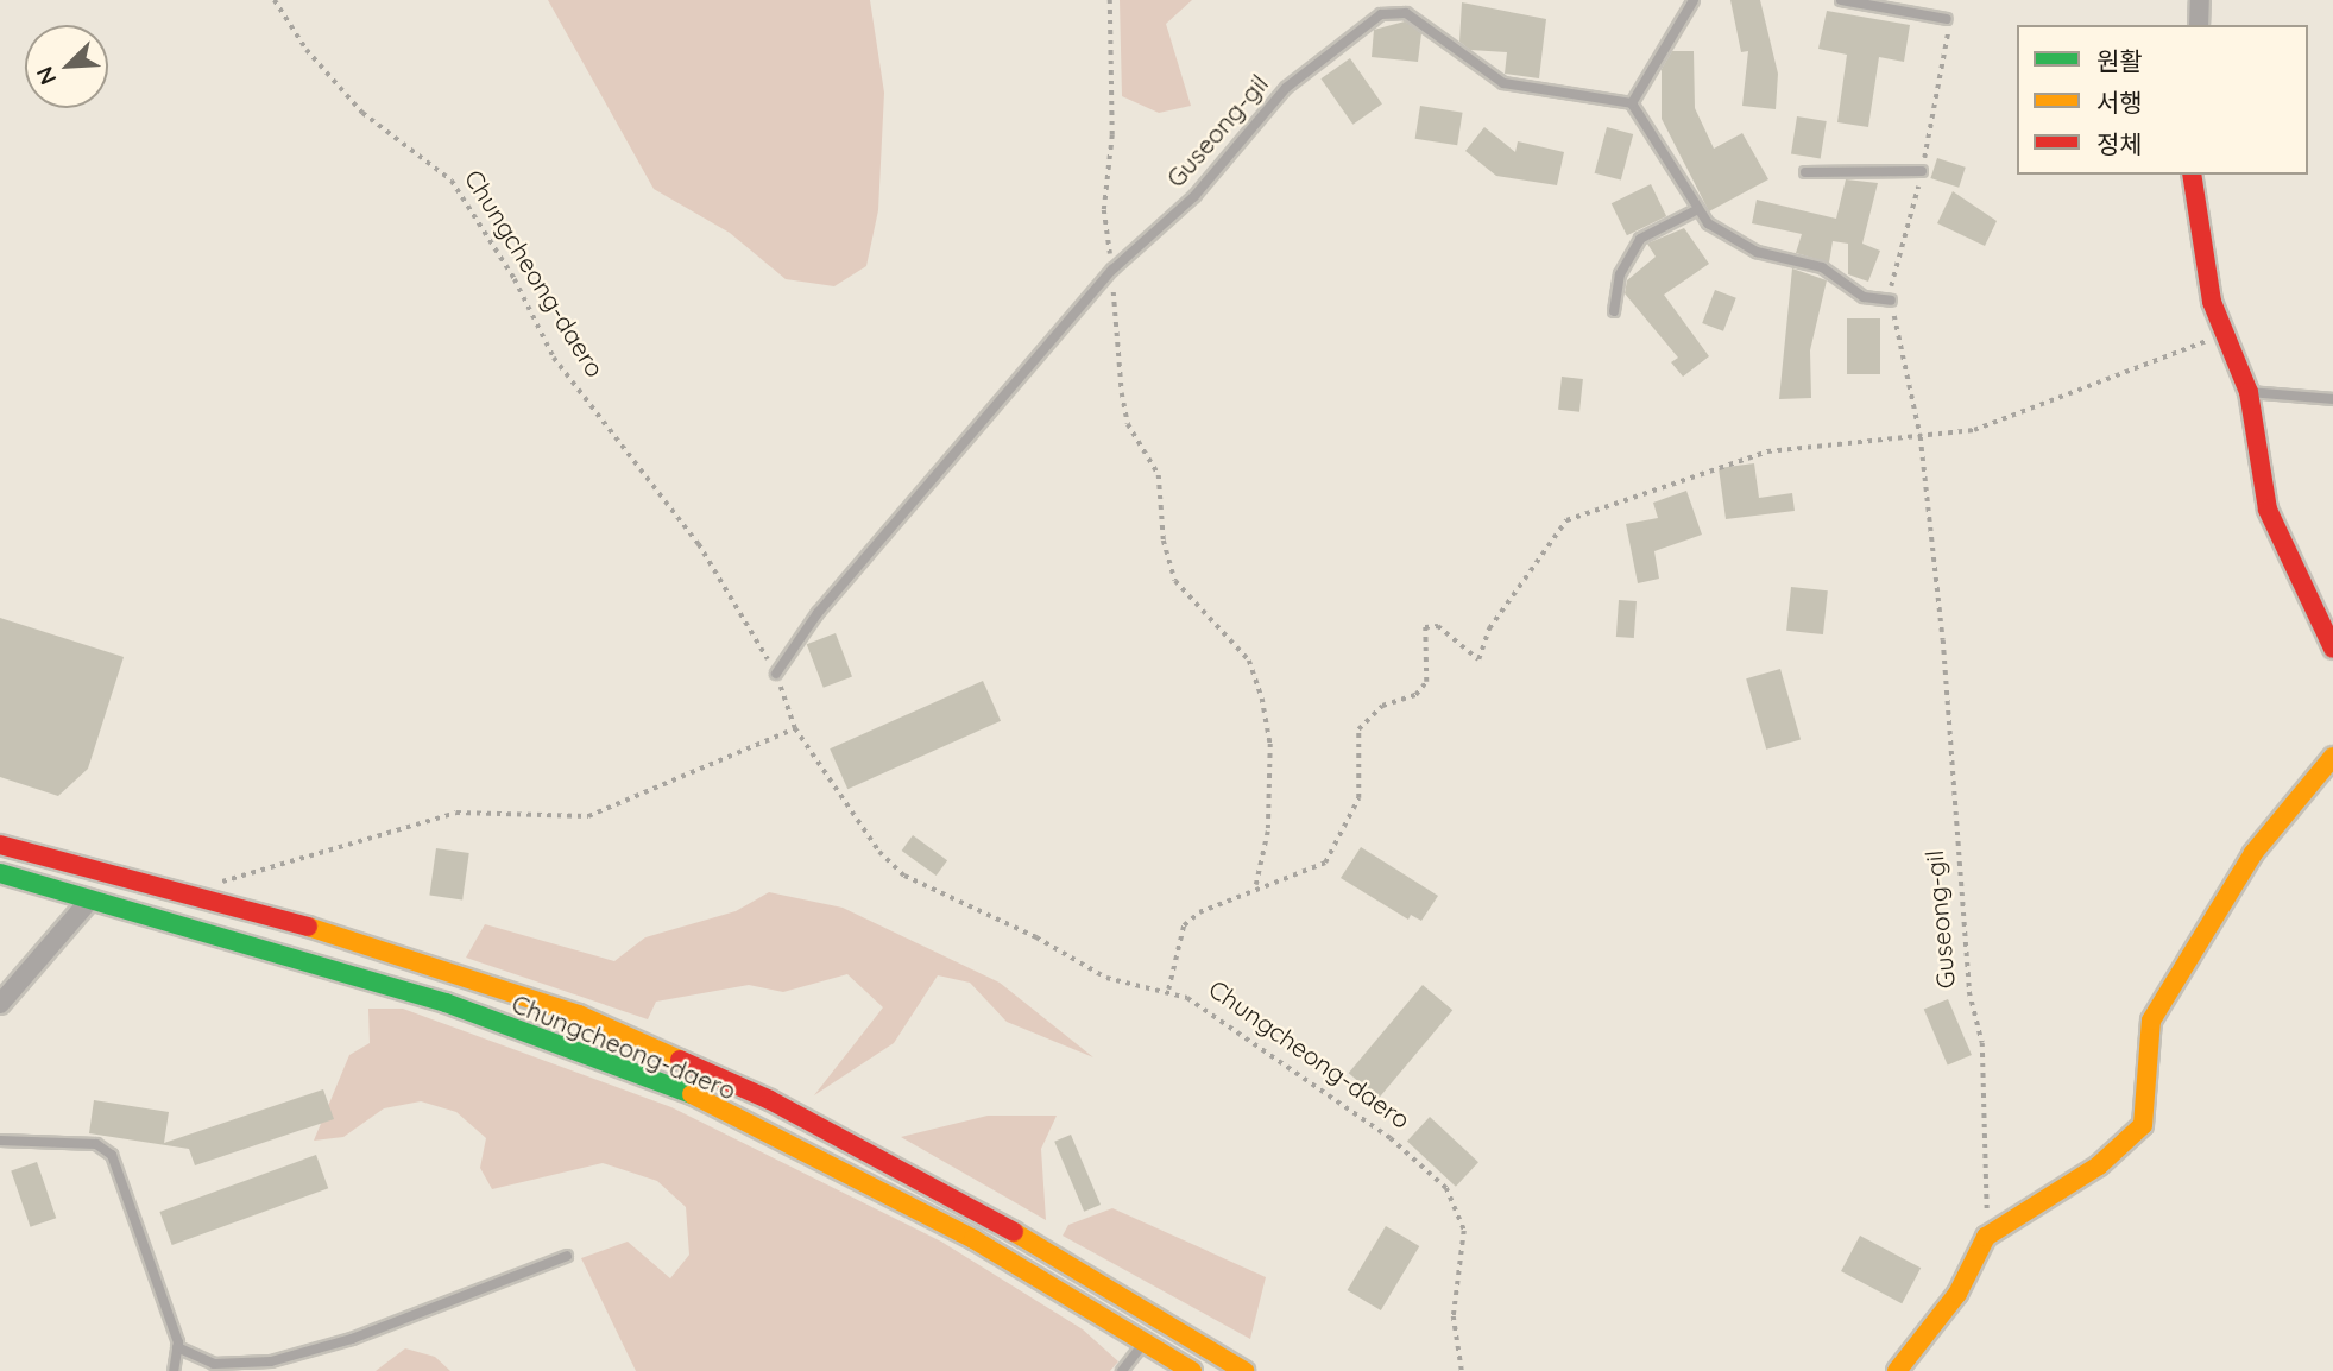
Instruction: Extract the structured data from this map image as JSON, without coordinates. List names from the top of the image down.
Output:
{
  "streets": {
    "main road": ["Chungcheong-daero"],
    "lane": ["Guseong-gil"]
  },
  "crossings": [
    ["Guseong-gil", "Chungcheong-daero"]
  ],
  "legend": ["원활", "서행", "정체"],
  "north": "bottom left"
}
